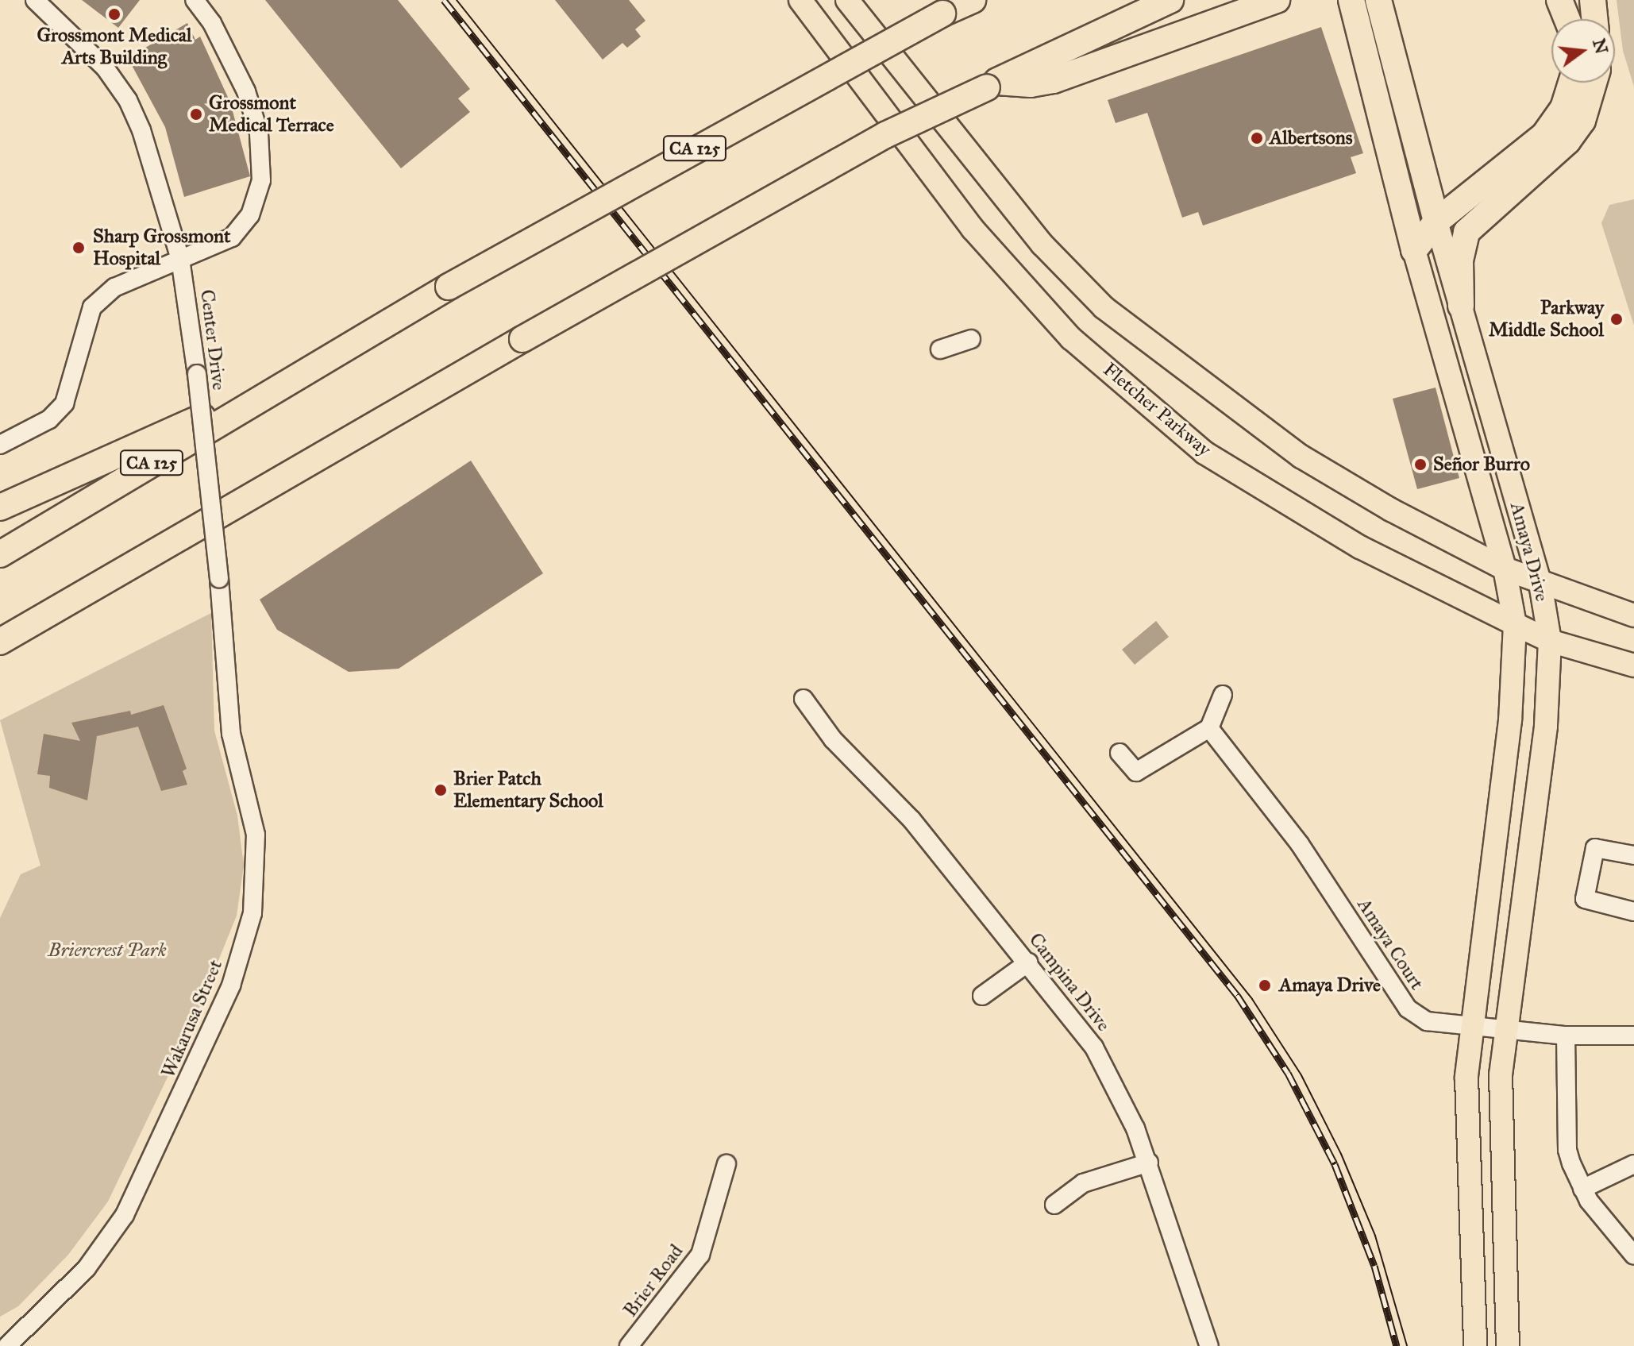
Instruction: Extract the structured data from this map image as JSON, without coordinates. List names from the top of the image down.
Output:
{
  "streets": {
    "highway": ["CA 125"],
    "main road": ["Fletcher Parkway", "Amaya Drive"],
    "street": [
      "Center Drive",
      "Amaya Court",
      "Campina Drive",
      "Wakarusa Street",
      "Brier Road"
    ]
  },
  "crossings": [
    ["Center Drive", "Wakarusa Street"],
    ["Fletcher Parkway", "Amaya Drive"],
    ["Amaya Drive", "Amaya Court"]
  ],
  "parks": ["Briercrest Park"],
  "places": [
    "Grossmont Medical Arts Building",
    "Grossmont Medical Terrace",
    "Albertsons",
    "Sharp Grossmont Hospital",
    "Parkway Middle School",
    "Señor Burro",
    "Brier Patch Elementary School",
    "Amaya Drive"
  ],
  "north": "right"
}
